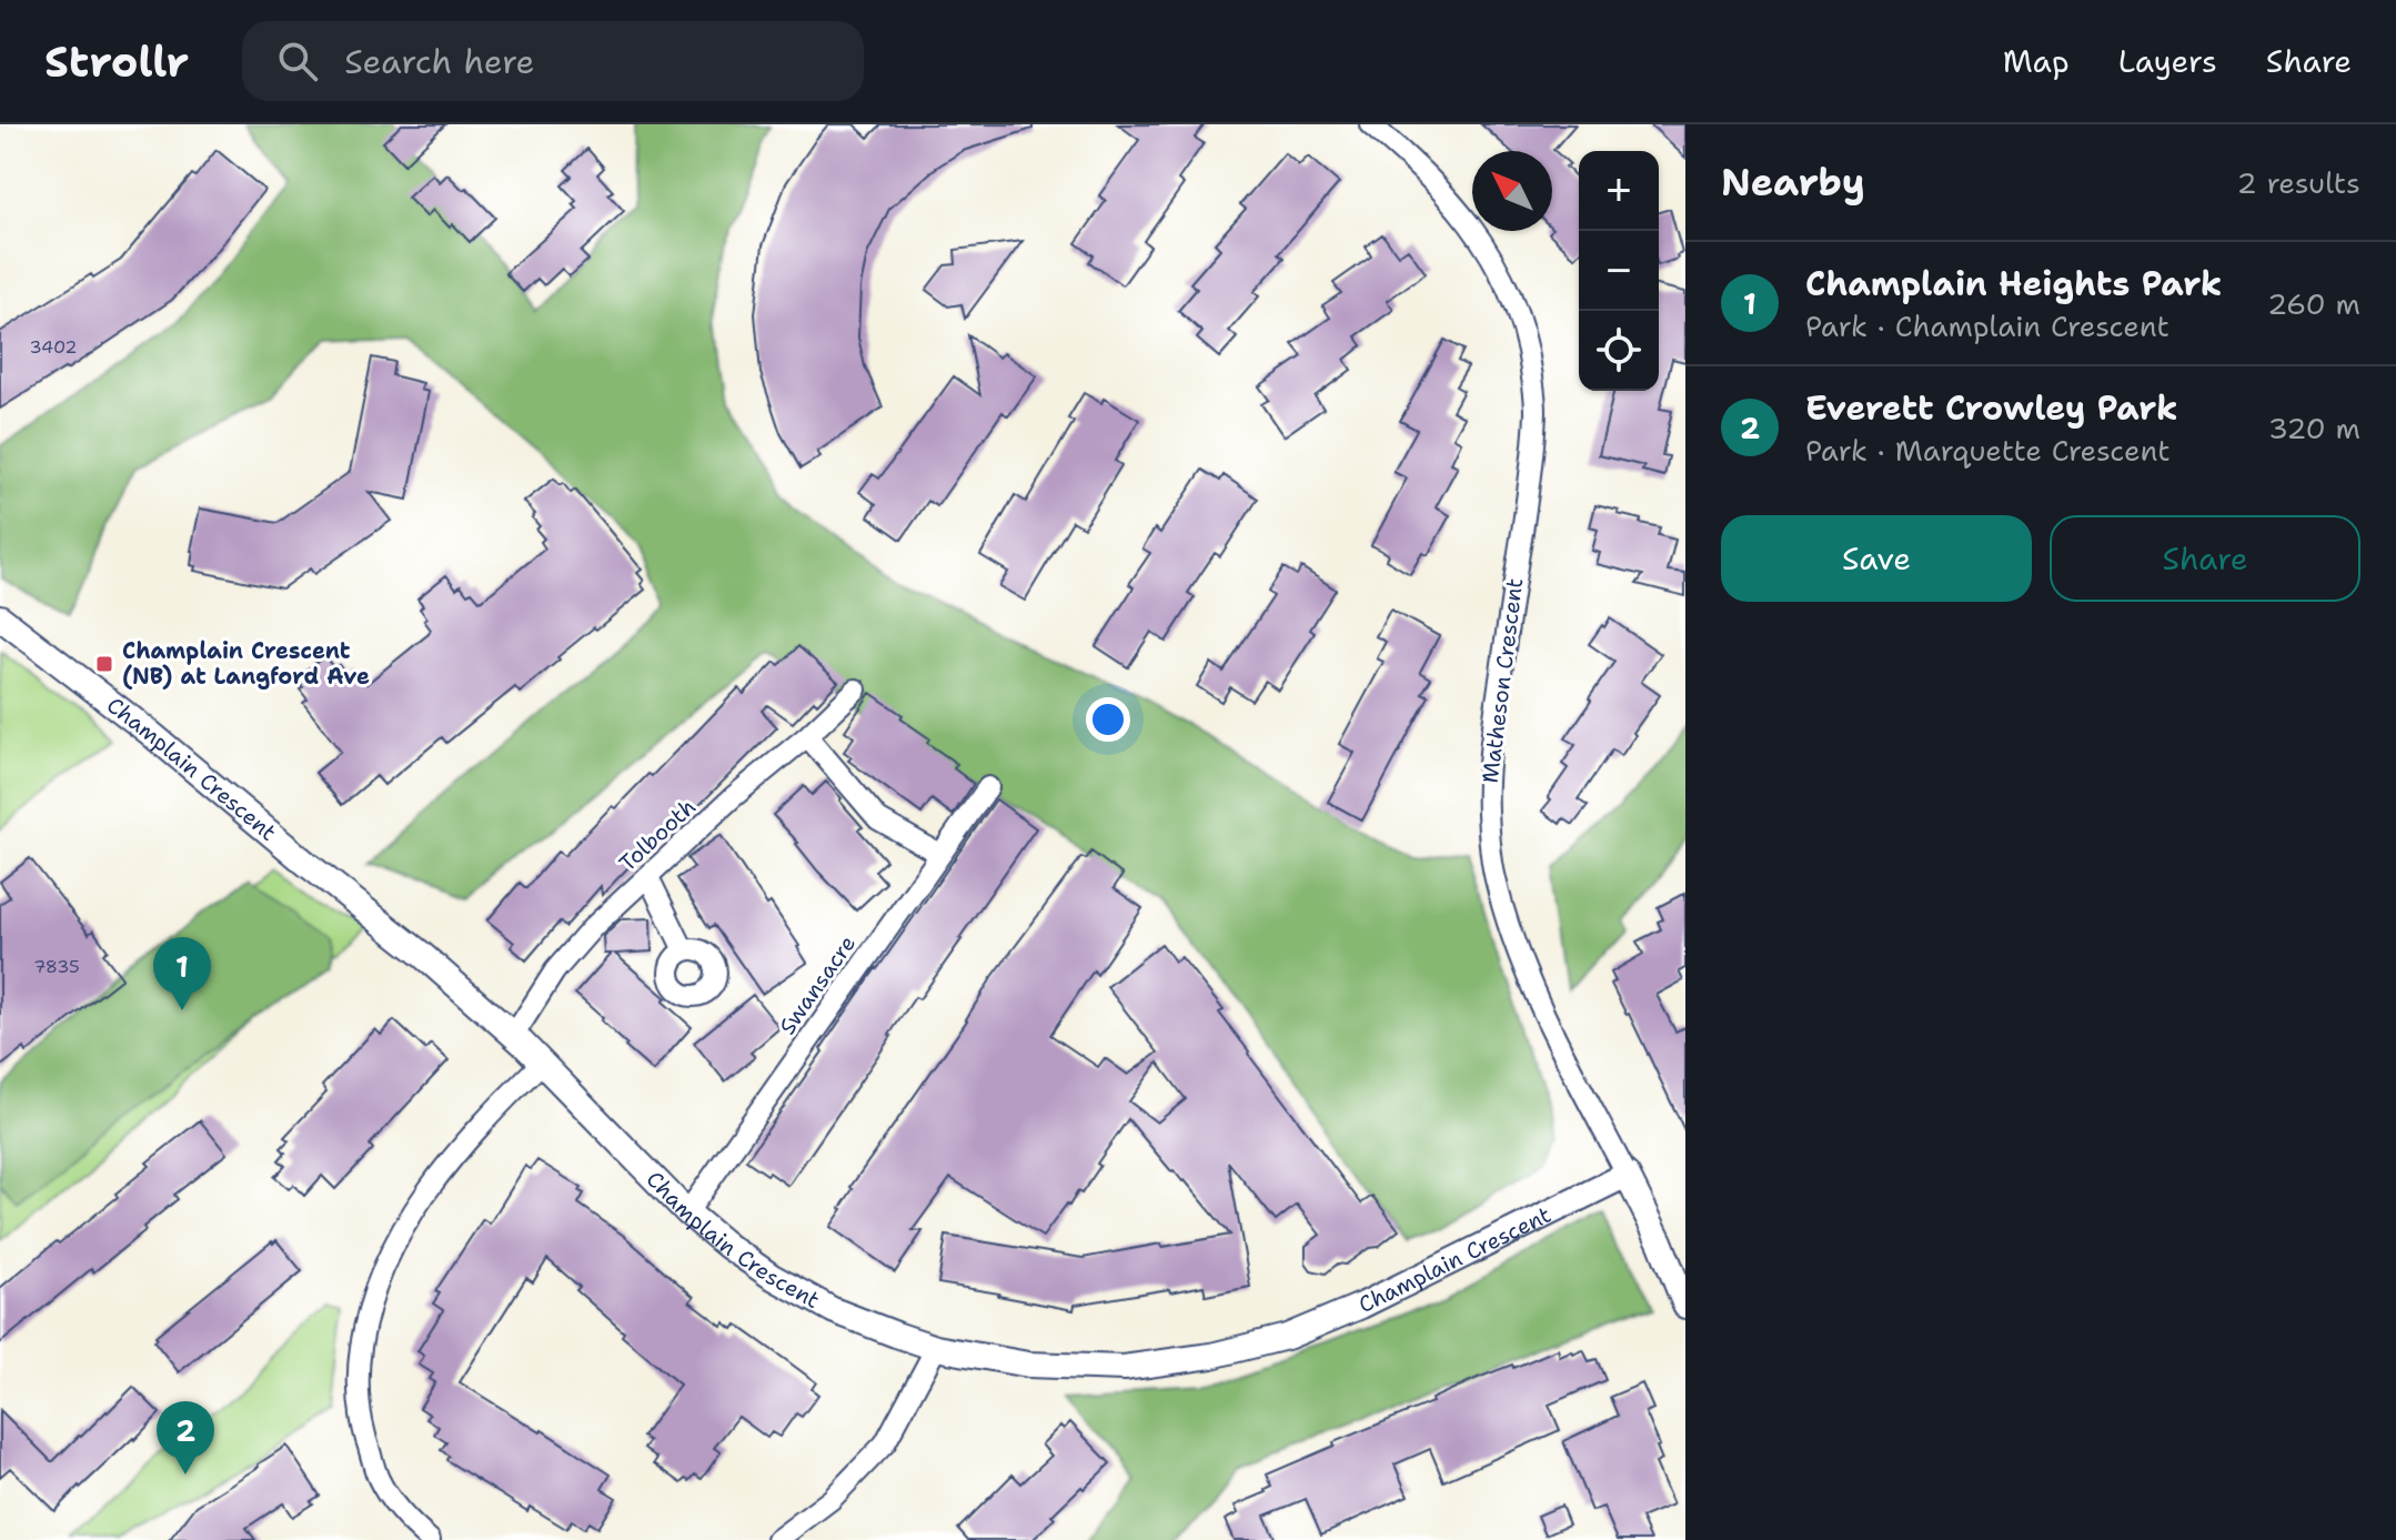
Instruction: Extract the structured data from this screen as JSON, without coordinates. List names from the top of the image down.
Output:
{
  "streets": {
    "street": [
      "Matheson Crescent",
      "Champlain Crescent",
      "Tolbooth",
      "Swansacre"
    ]
  },
  "crossings": [
    ["Matheson Crescent", "Champlain Crescent"],
    ["Champlain Crescent", "Tolbooth"],
    ["Champlain Crescent", "Swansacre"]
  ],
  "places": {
    "transit": ["Champlain Crescent (NB) at Langford Ave"]
  },
  "house_numbers": ["3402", "7835"],
  "north": "top left",
  "page": {
    "header": "Strollr",
    "search": "Search here",
    "nav": ["Map", "Layers", "Share"],
    "heading": ["Nearby", "2 results"],
    "map_buttons": ["+", "−"],
    "list": [
      {
        "mark": "1",
        "name": "Champlain Heights Park",
        "note": "Park · Champlain Crescent",
        "value": "260 m"
      },
      {
        "mark": "2",
        "name": "Everett Crowley Park",
        "note": "Park · Marquette Crescent",
        "value": "320 m"
      }
    ],
    "buttons": ["Save", "Share"],
    "pins": ["1", "2"]
  }
}
